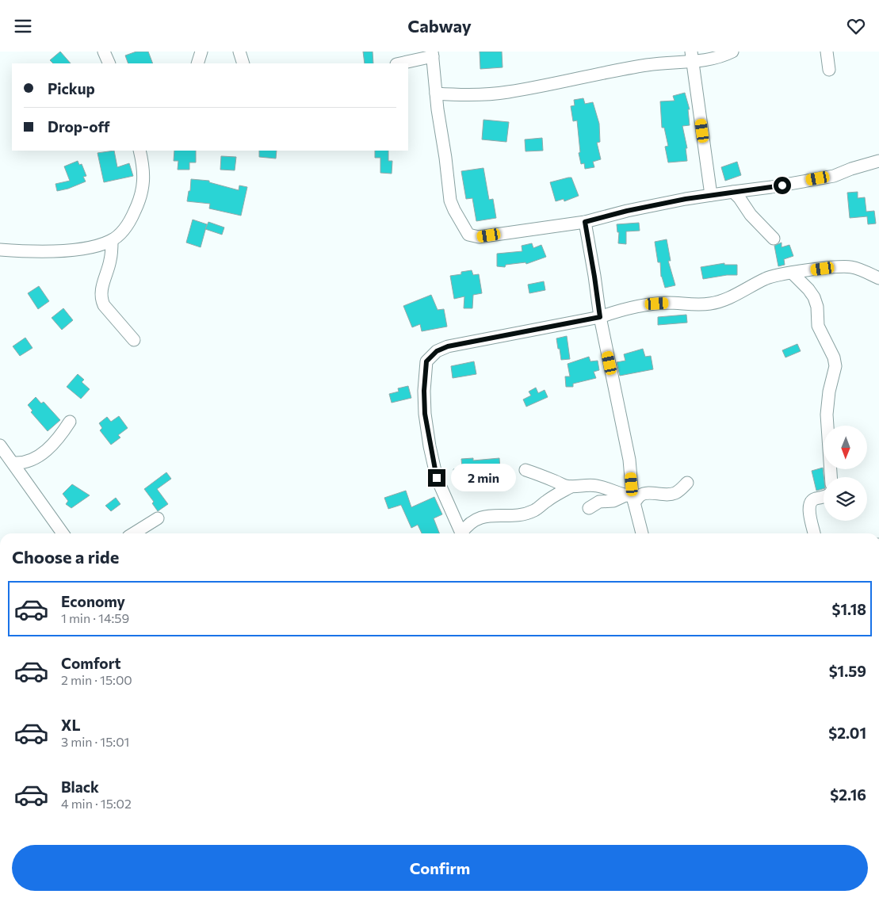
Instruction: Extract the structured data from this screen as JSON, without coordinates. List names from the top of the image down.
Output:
{
  "north": "bottom",
  "page": {
    "header": "Cabway",
    "banner": ["Pickup", "Drop-off"],
    "bubble": "2 min",
    "heading": "Choose a ride",
    "list": [
      {
        "name": "Economy",
        "note": "1 min · 14:59",
        "value": "$1.18"
      },
      {
        "name": "Comfort",
        "note": "2 min · 15:00",
        "value": "$1.59"
      },
      {
        "name": "XL",
        "note": "3 min · 15:01",
        "value": "$2.01"
      },
      {
        "name": "Black",
        "note": "4 min · 15:02",
        "value": "$2.16"
      }
    ],
    "buttons": "Confirm"
  }
}
